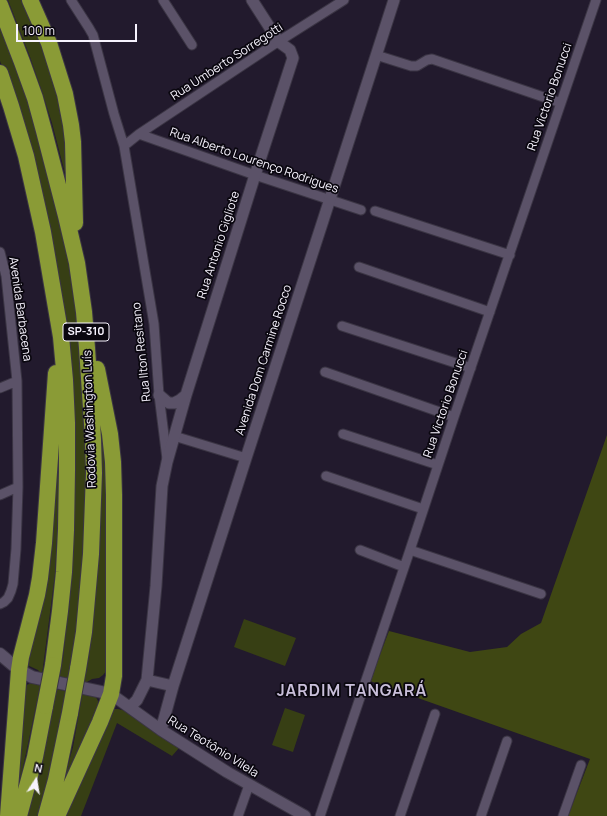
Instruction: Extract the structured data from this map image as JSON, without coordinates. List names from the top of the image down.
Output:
{
  "streets": {
    "highway": ["SP-310", "Rodovia Washington Luís"],
    "street": [
      "Rua Umberto Sorregotti",
      "Rua Victorio Bonucci",
      "Rua Alberto Lourenço Rodrigues",
      "Rua Antonio Gigliote",
      "Avenida Barbacena",
      "Rua Ilton Resitano",
      "Avenida Dom Carmine Rocco",
      "Rua Teotônio Vilela"
    ]
  },
  "crossings": [
    ["Rua Umberto Sorregotti", "Rua Alberto Lourenço Rodrigues"],
    ["Rua Umberto Sorregotti", "Rua Antonio Gigliote"],
    ["Rua Umberto Sorregotti", "Rua Ilton Resitano"],
    ["Rua Alberto Lourenço Rodrigues", "Rua Antonio Gigliote"],
    ["Rua Alberto Lourenço Rodrigues", "Avenida Dom Carmine Rocco"],
    ["Rua Antonio Gigliote", "Rua Ilton Resitano"],
    ["Rua Ilton Resitano", "Rua Teotônio Vilela"],
    ["Avenida Dom Carmine Rocco", "Rua Teotônio Vilela"]
  ],
  "districts": ["JARDIM TANGARÁ"],
  "scale_bar": "100 m",
  "north": "top"
}
